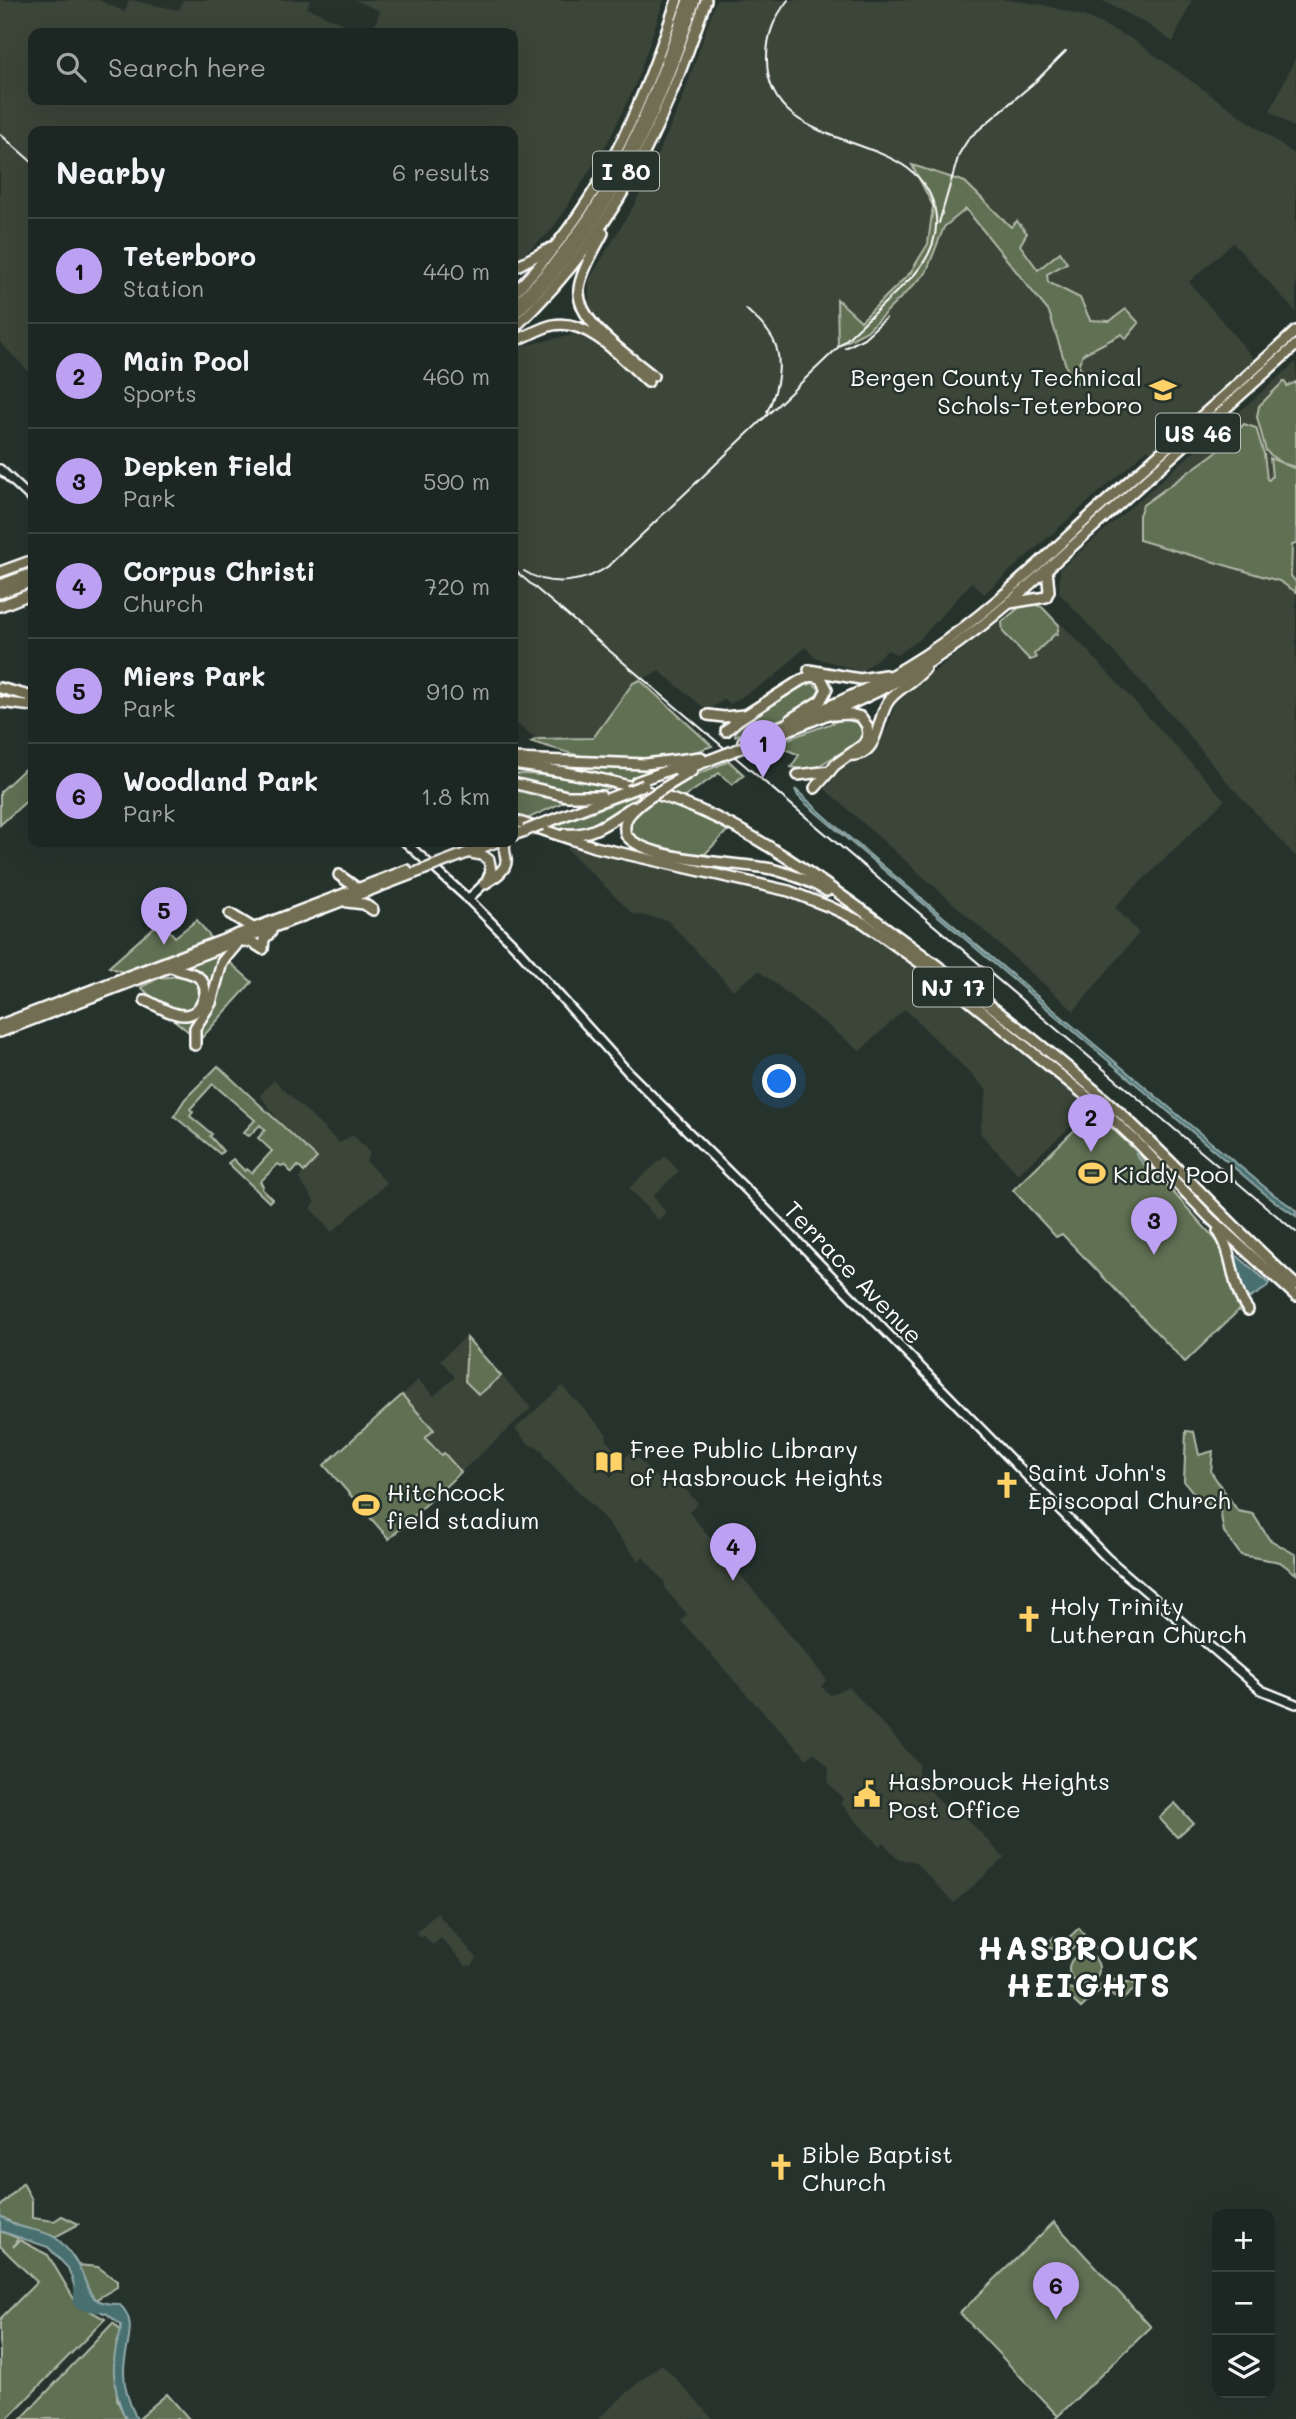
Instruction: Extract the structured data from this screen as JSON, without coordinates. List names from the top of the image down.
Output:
{
  "streets": {
    "highway": ["I 80", "US 46", "NJ 17"],
    "main road": ["Terrace Avenue"]
  },
  "crossings": [
    ["US 46", "NJ 17"]
  ],
  "districts": ["HASBROUCK HEIGHTS"],
  "places": {
    "school or university": ["Bergen County Technical Schols-Teterboro"],
    "sports": ["Kiddy Pool", "Hitchcock field stadium"],
    "library": ["Free Public Library of Hasbrouck Heights"],
    "church": ["Saint John's Episcopal Church", "Holy Trinity Lutheran Church", "Bible Baptist Church"],
    "public building": ["Hasbrouck Heights Post Office"]
  },
  "page": {
    "search": "Search here",
    "heading": ["Nearby", "6 results"],
    "list": [
      {
        "mark": "1",
        "name": "Teterboro",
        "note": "Station",
        "value": "440 m"
      },
      {
        "mark": "2",
        "name": "Main Pool",
        "note": "Sports",
        "value": "460 m"
      },
      {
        "mark": "3",
        "name": "Depken Field",
        "note": "Park",
        "value": "590 m"
      },
      {
        "mark": "4",
        "name": "Corpus Christi",
        "note": "Church",
        "value": "720 m"
      },
      {
        "mark": "5",
        "name": "Miers Park",
        "note": "Park",
        "value": "910 m"
      },
      {
        "mark": "6",
        "name": "Woodland Park",
        "note": "Park",
        "value": "1.8 km"
      }
    ],
    "pins": [
      "1",
      "5",
      "2",
      "3",
      "4",
      "6"
    ],
    "map_buttons": ["+", "−"]
  }
}
